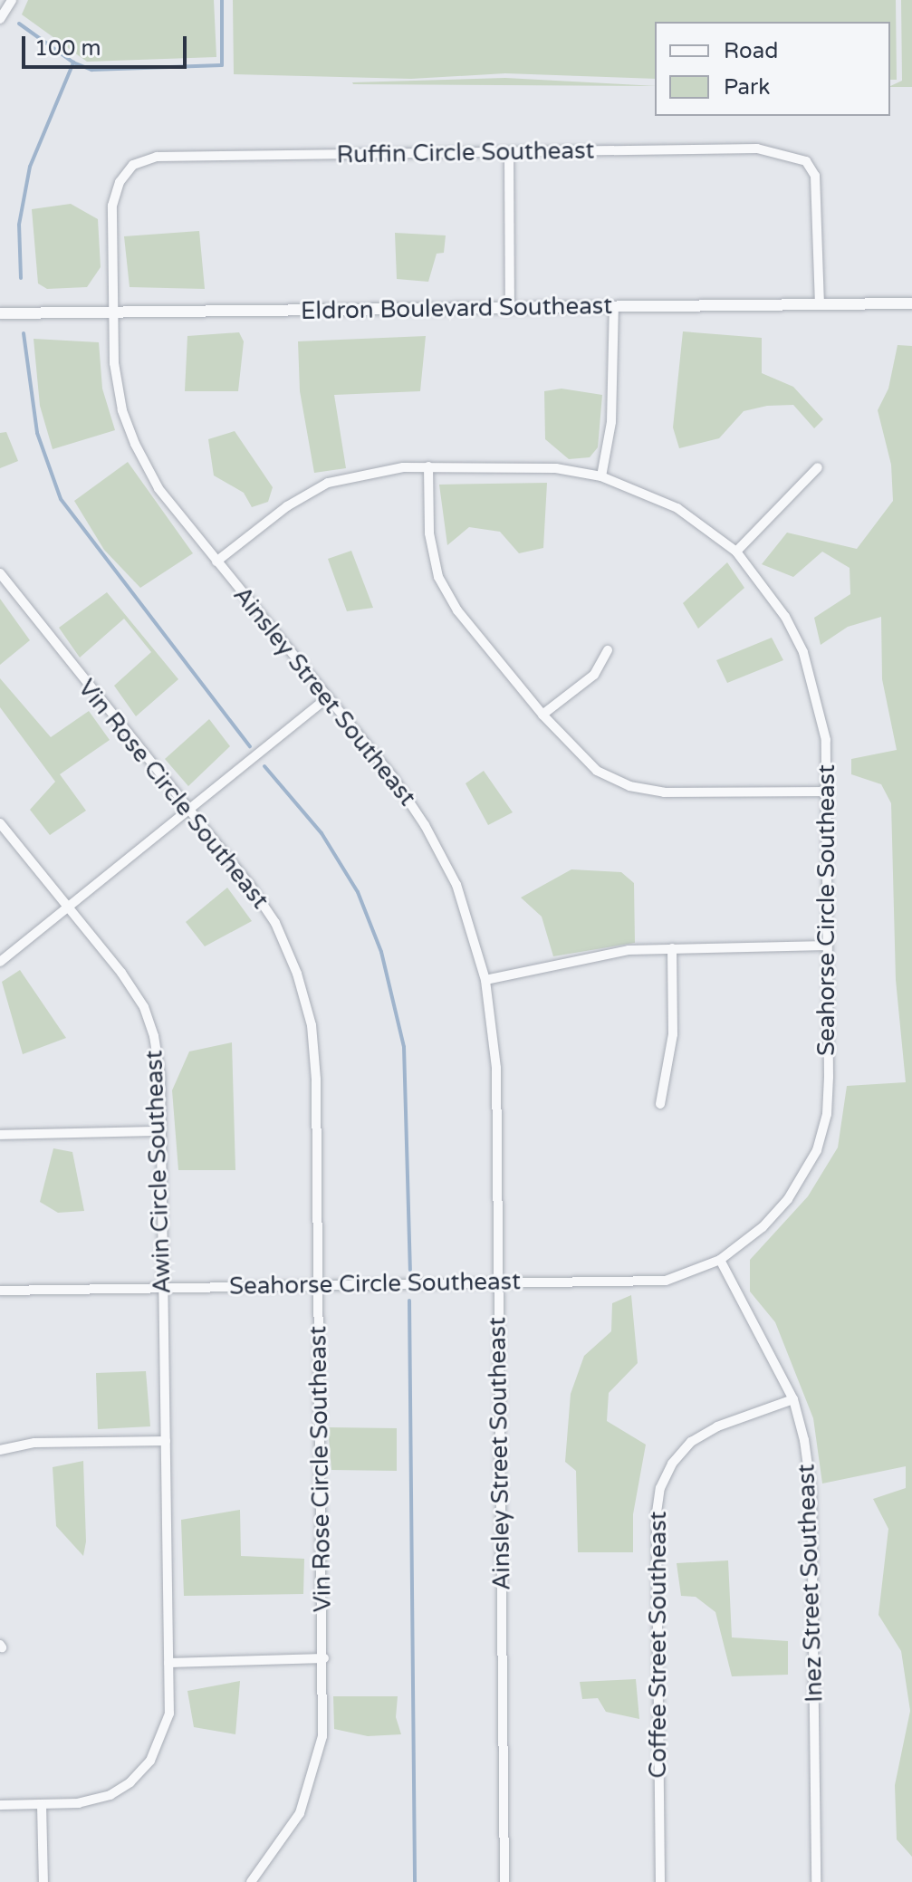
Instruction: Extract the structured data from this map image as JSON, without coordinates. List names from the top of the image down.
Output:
{
  "streets": {
    "street": [
      "Ruffin Circle Southeast",
      "Eldron Boulevard Southeast",
      "Ainsley Street Southeast",
      "Vin Rose Circle Southeast",
      "Seahorse Circle Southeast",
      "Awin Circle Southeast",
      "Inez Street Southeast",
      "Coffee Street Southeast"
    ]
  },
  "crossings": [
    ["Ruffin Circle Southeast", "Eldron Boulevard Southeast"],
    ["Ruffin Circle Southeast", "Ainsley Street Southeast"],
    ["Eldron Boulevard Southeast", "Ainsley Street Southeast"],
    ["Ainsley Street Southeast", "Seahorse Circle Southeast"],
    ["Vin Rose Circle Southeast", "Seahorse Circle Southeast"],
    ["Seahorse Circle Southeast", "Awin Circle Southeast"],
    ["Seahorse Circle Southeast", "Inez Street Southeast"],
    ["Inez Street Southeast", "Coffee Street Southeast"]
  ],
  "legend": ["Road", "Park"],
  "scale_bar": "100 m"
}
